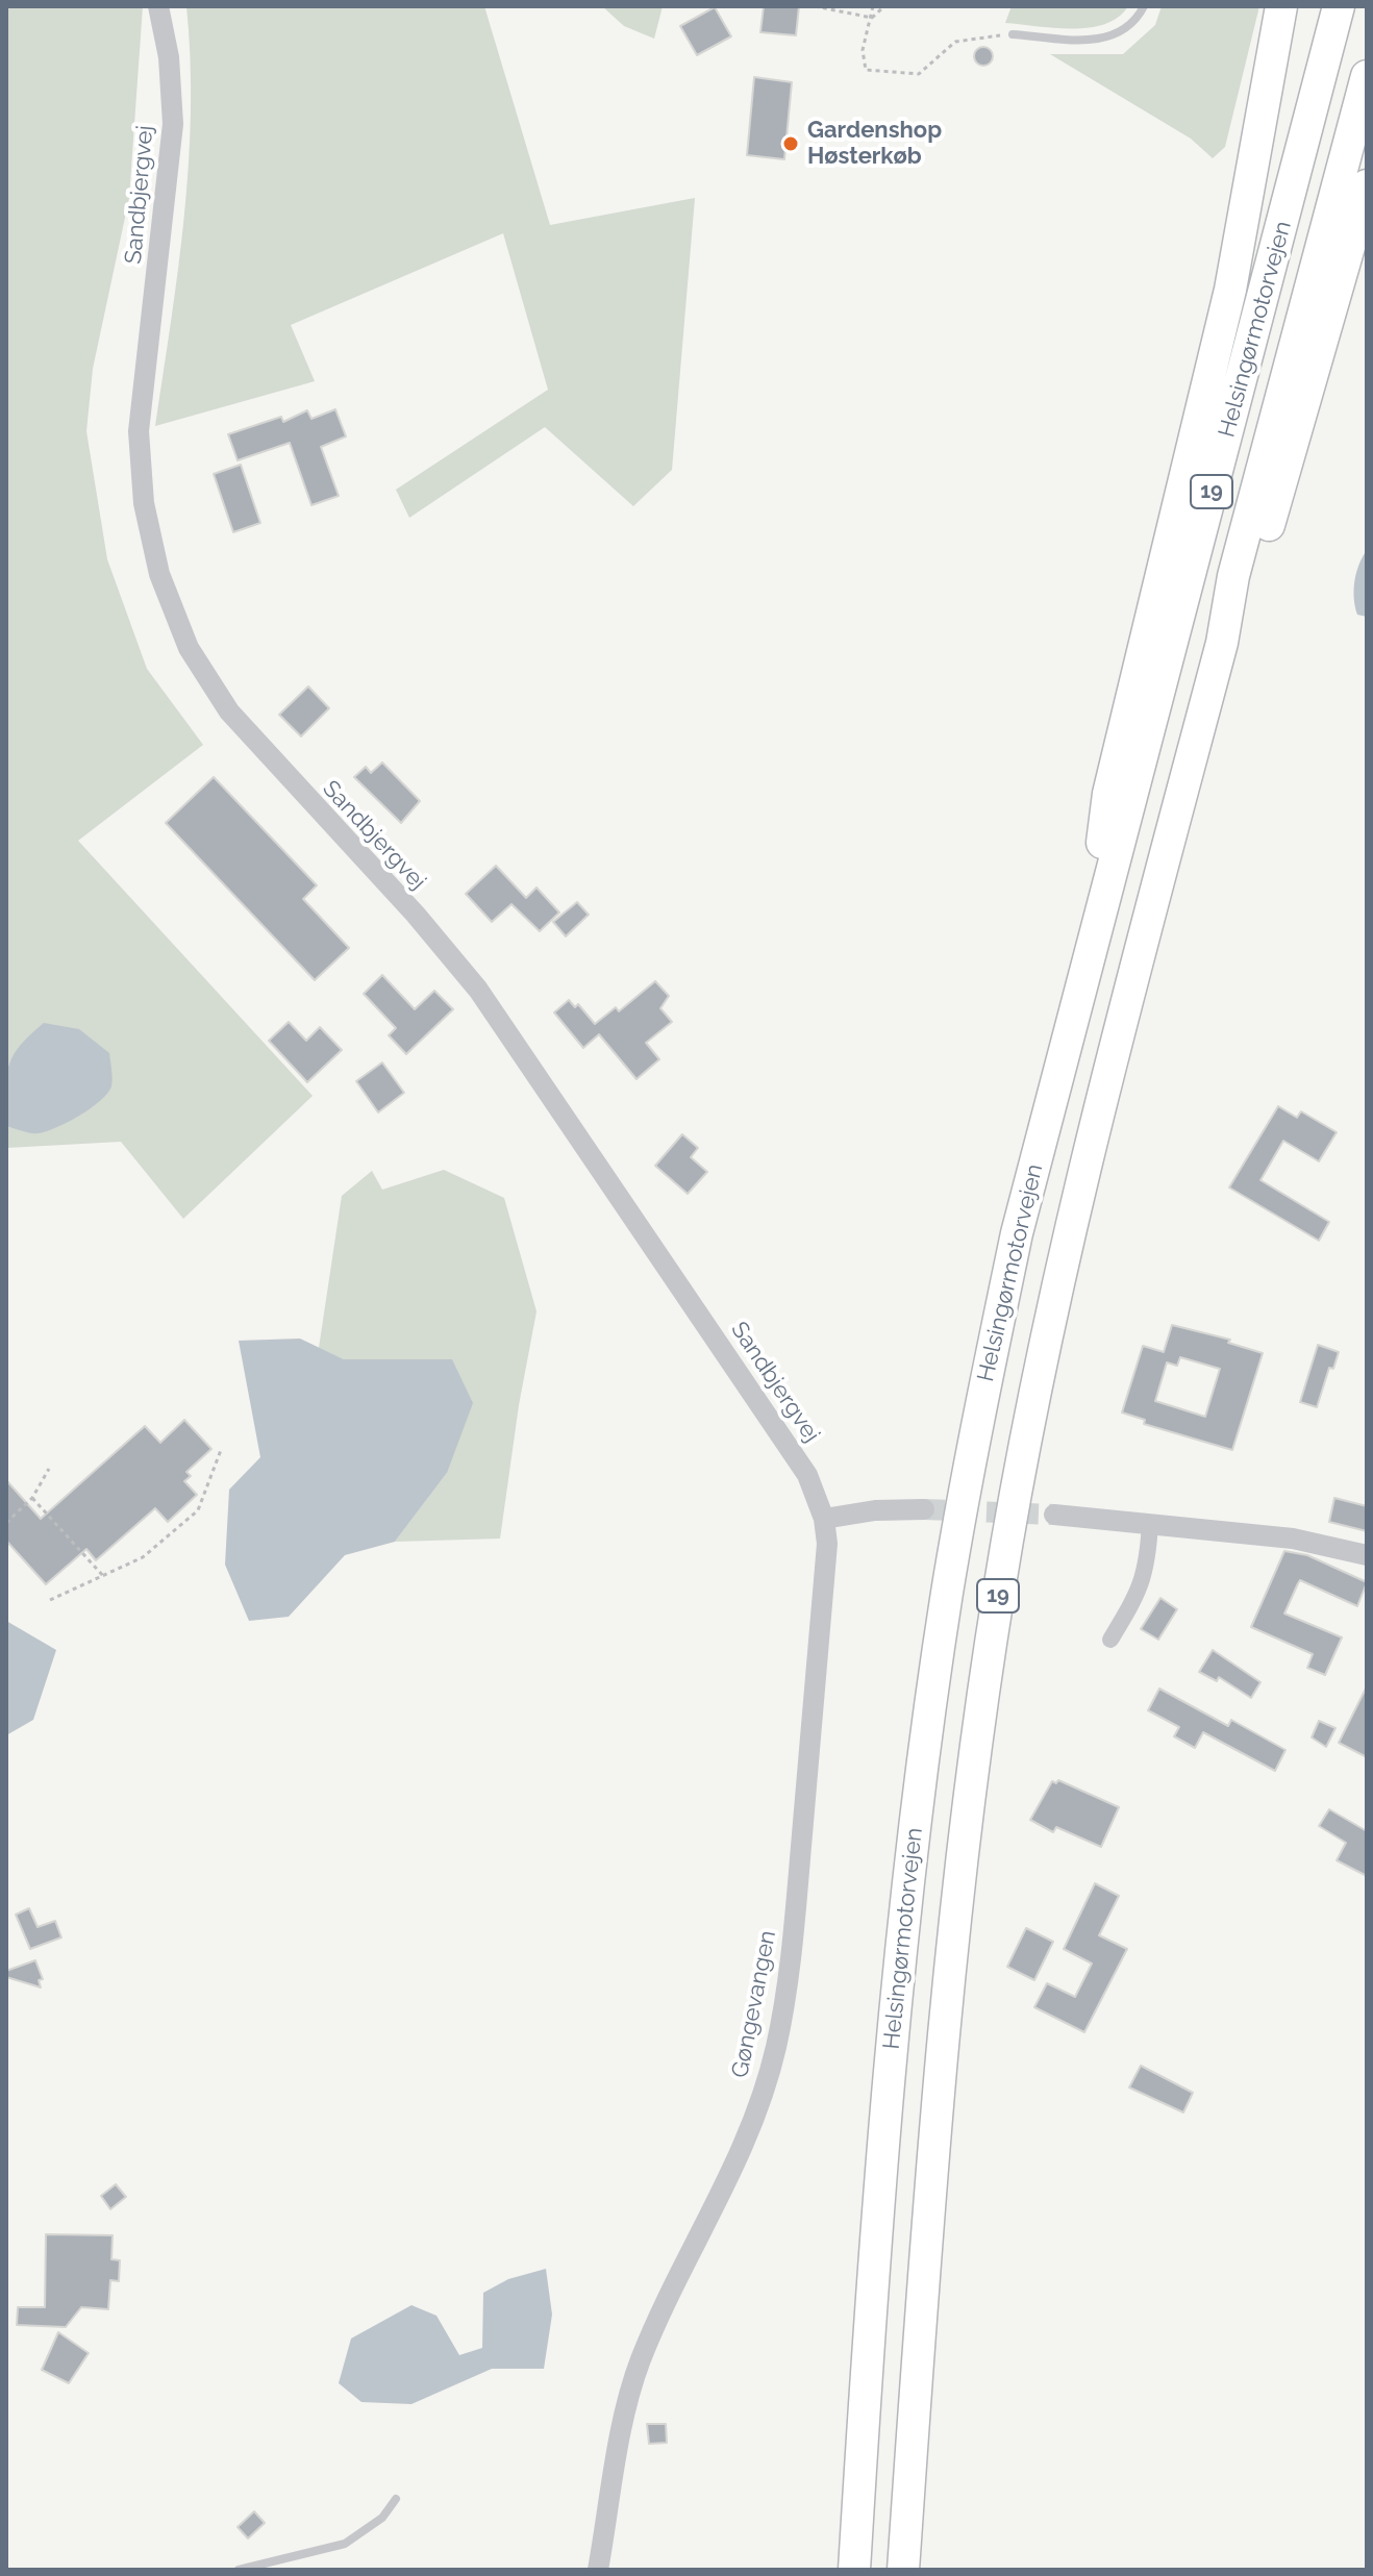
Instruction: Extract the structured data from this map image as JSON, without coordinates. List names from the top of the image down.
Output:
{
  "streets": {
    "highway": ["Helsingørmotorvejen", "19"],
    "street": ["Sandbjergvej", "Gøngevangen"]
  },
  "crossings": [
    ["Sandbjergvej", "Gøngevangen"]
  ],
  "places": ["Gardenshop Høsterkøb"]
}
